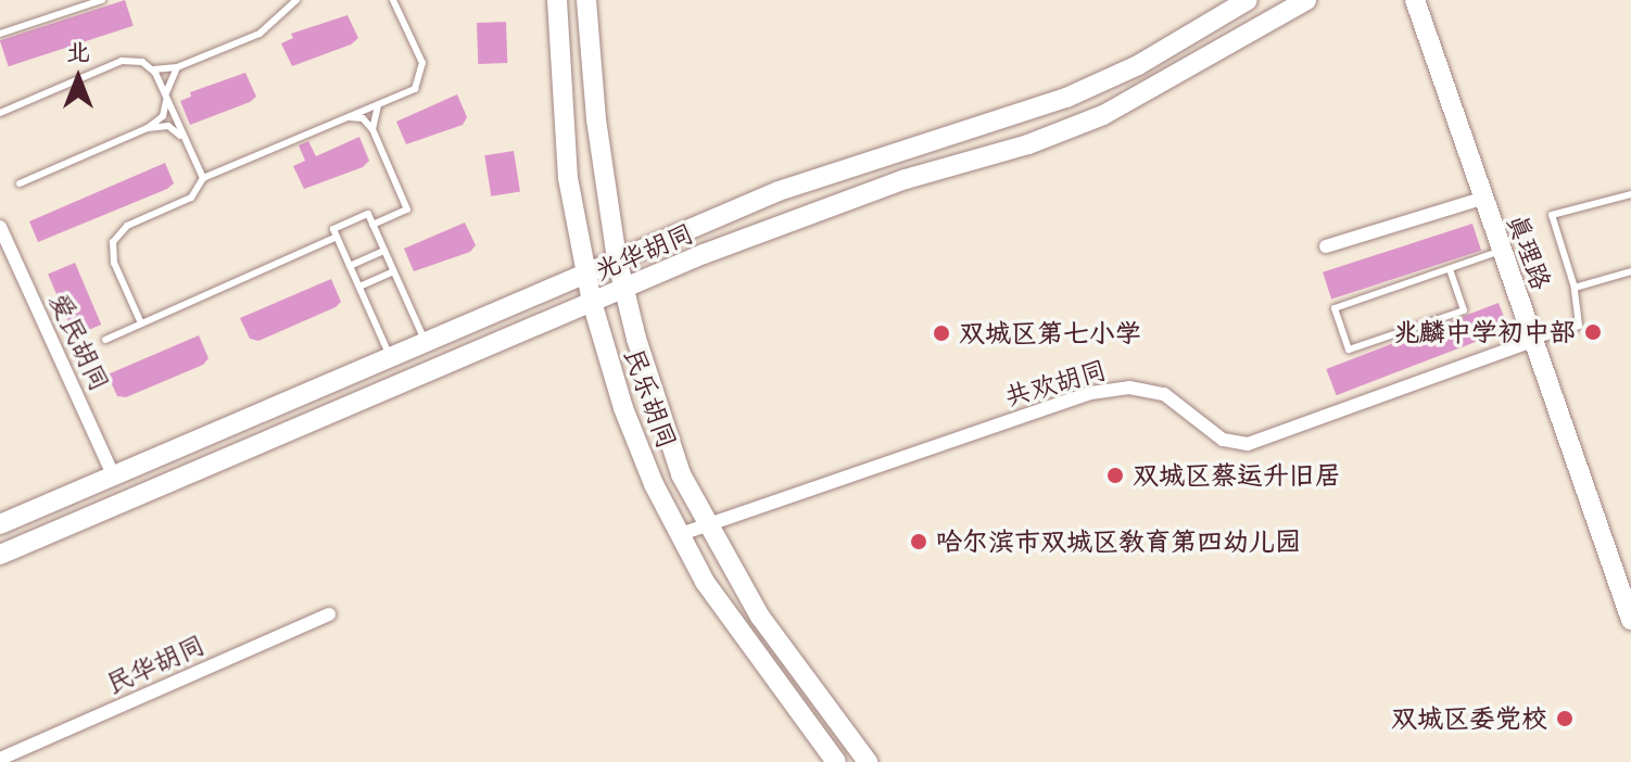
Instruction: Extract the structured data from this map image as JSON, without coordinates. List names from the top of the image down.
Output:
{
  "streets": {
    "main road": ["光华胡同", "真理路", "民乐胡同"],
    "street": ["爱民胡同", "共欢胡同", "民华胡同"]
  },
  "crossings": [
    ["光华胡同", "爱民胡同"],
    ["光华胡同", "民乐胡同"],
    ["真理路", "共欢胡同"],
    ["共欢胡同", "民乐胡同"]
  ],
  "places": [
    "兆麟中学初中部",
    "双城区第七小学",
    "双城区蔡运升旧居",
    "哈尔滨市双城区教育第四幼儿园",
    "双城区委党校"
  ],
  "north": "top"
}
